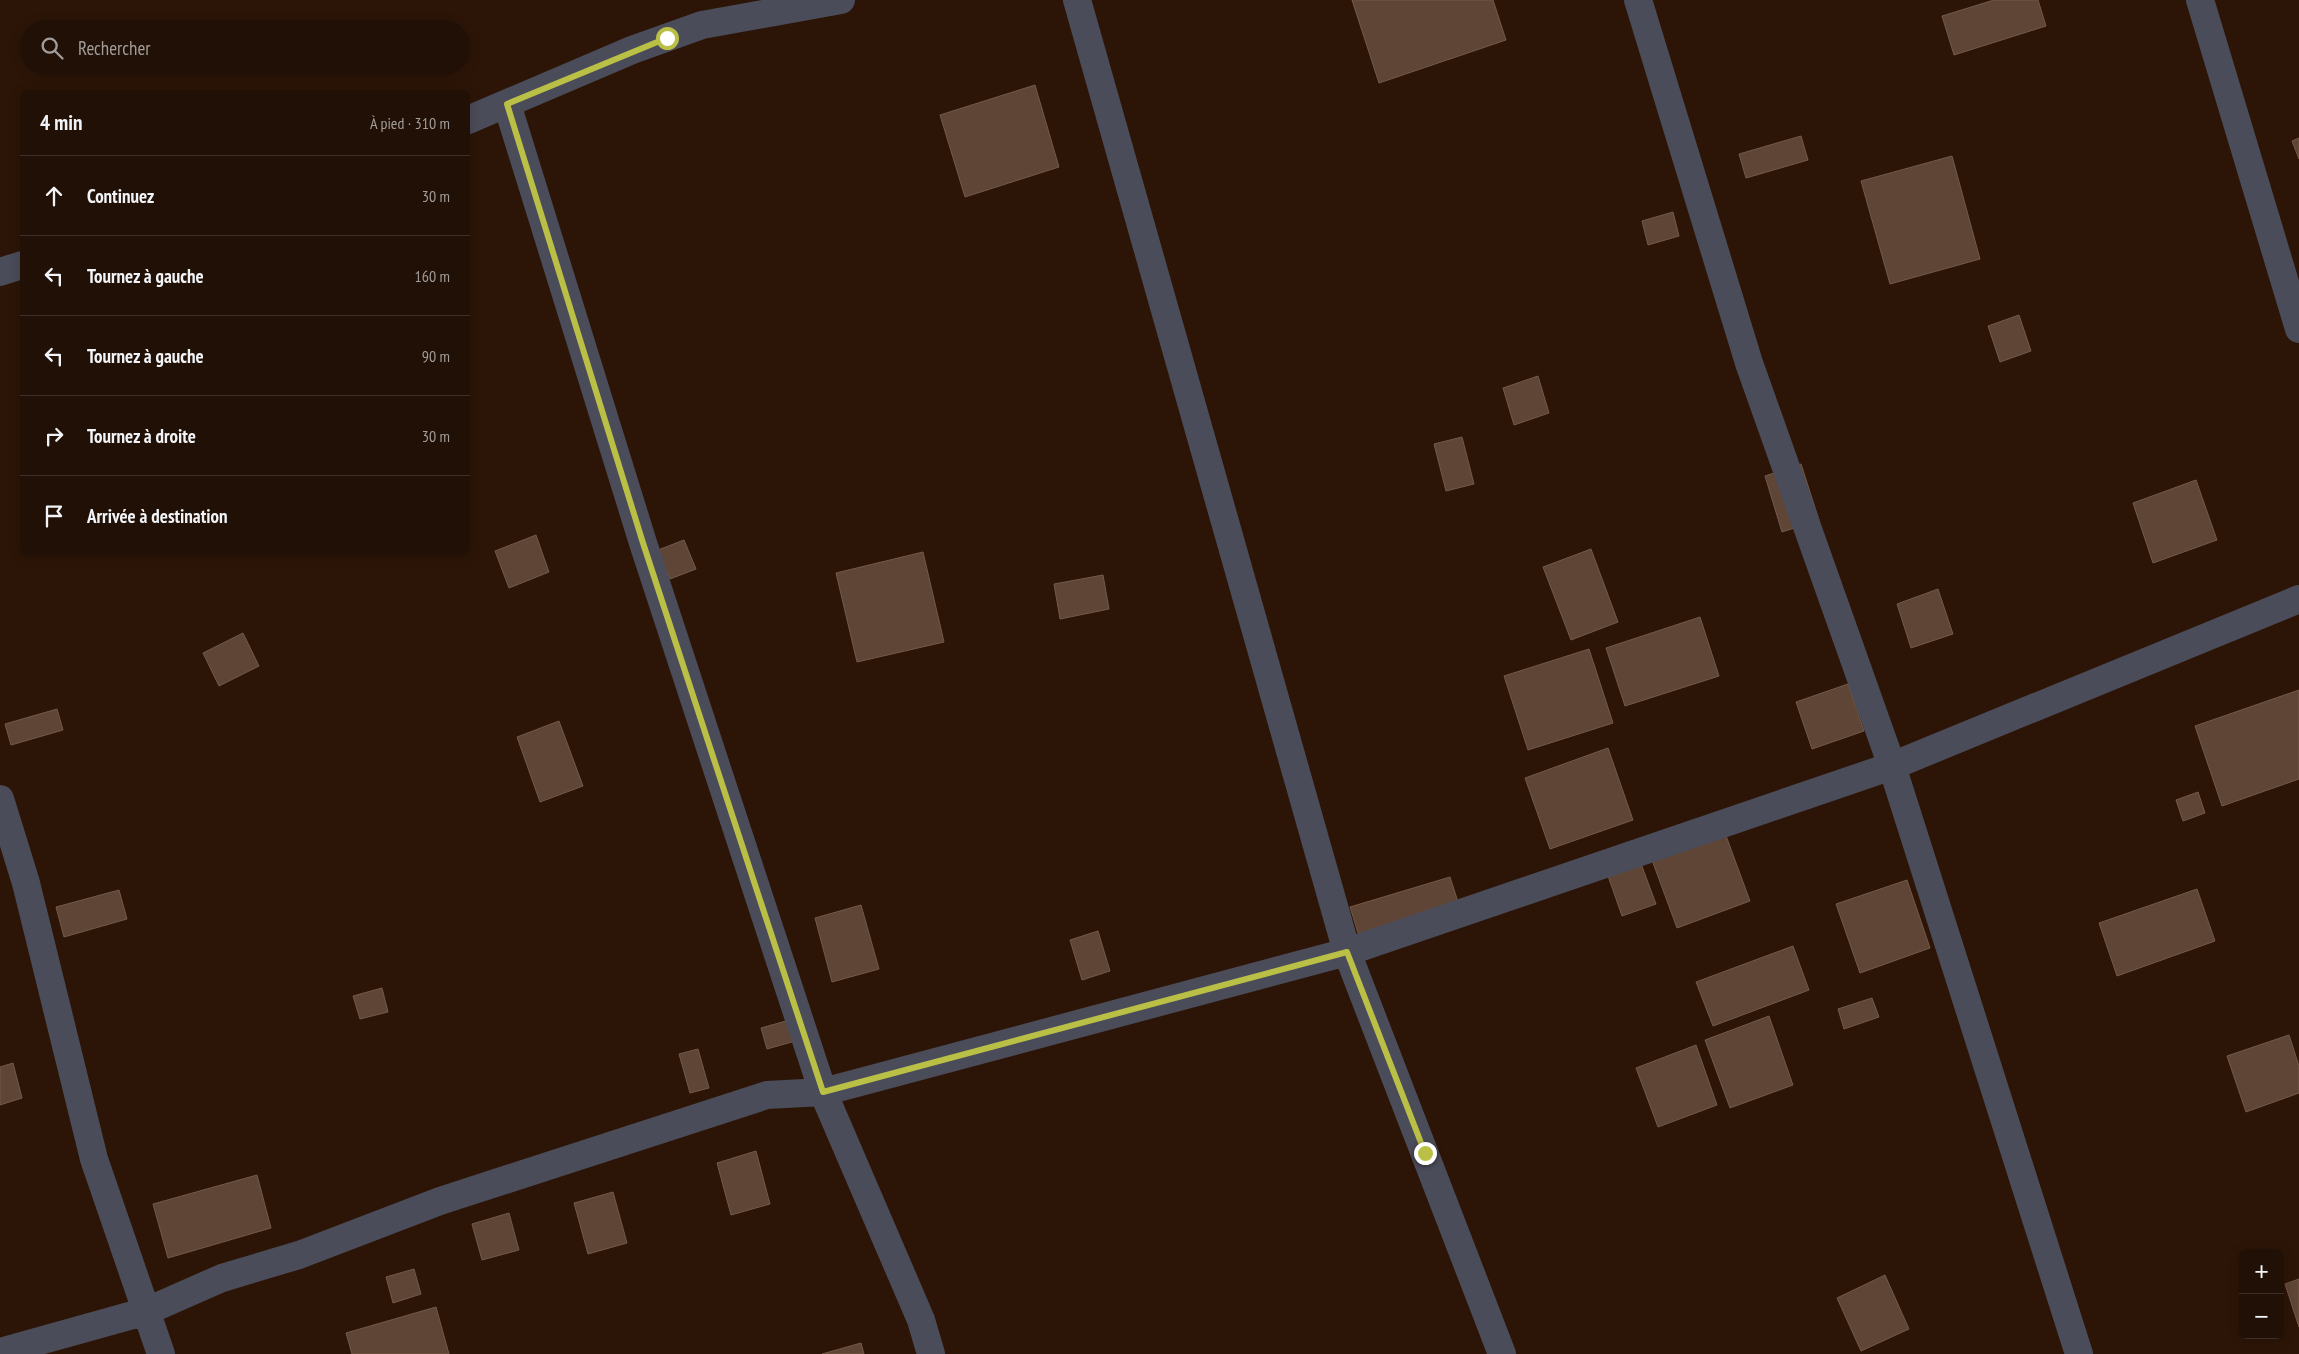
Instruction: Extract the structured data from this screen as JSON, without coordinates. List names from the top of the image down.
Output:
{
  "page": {
    "search": "Rechercher",
    "heading": ["4 min", "À pied · 310 m"],
    "list": [
      ["Continuez", "30 m"],
      ["Tournez à gauche", "160 m"],
      ["Tournez à gauche", "90 m"],
      ["Tournez à droite", "30 m"],
      "Arrivée à destination"
    ],
    "map_buttons": ["+", "−"]
  }
}
